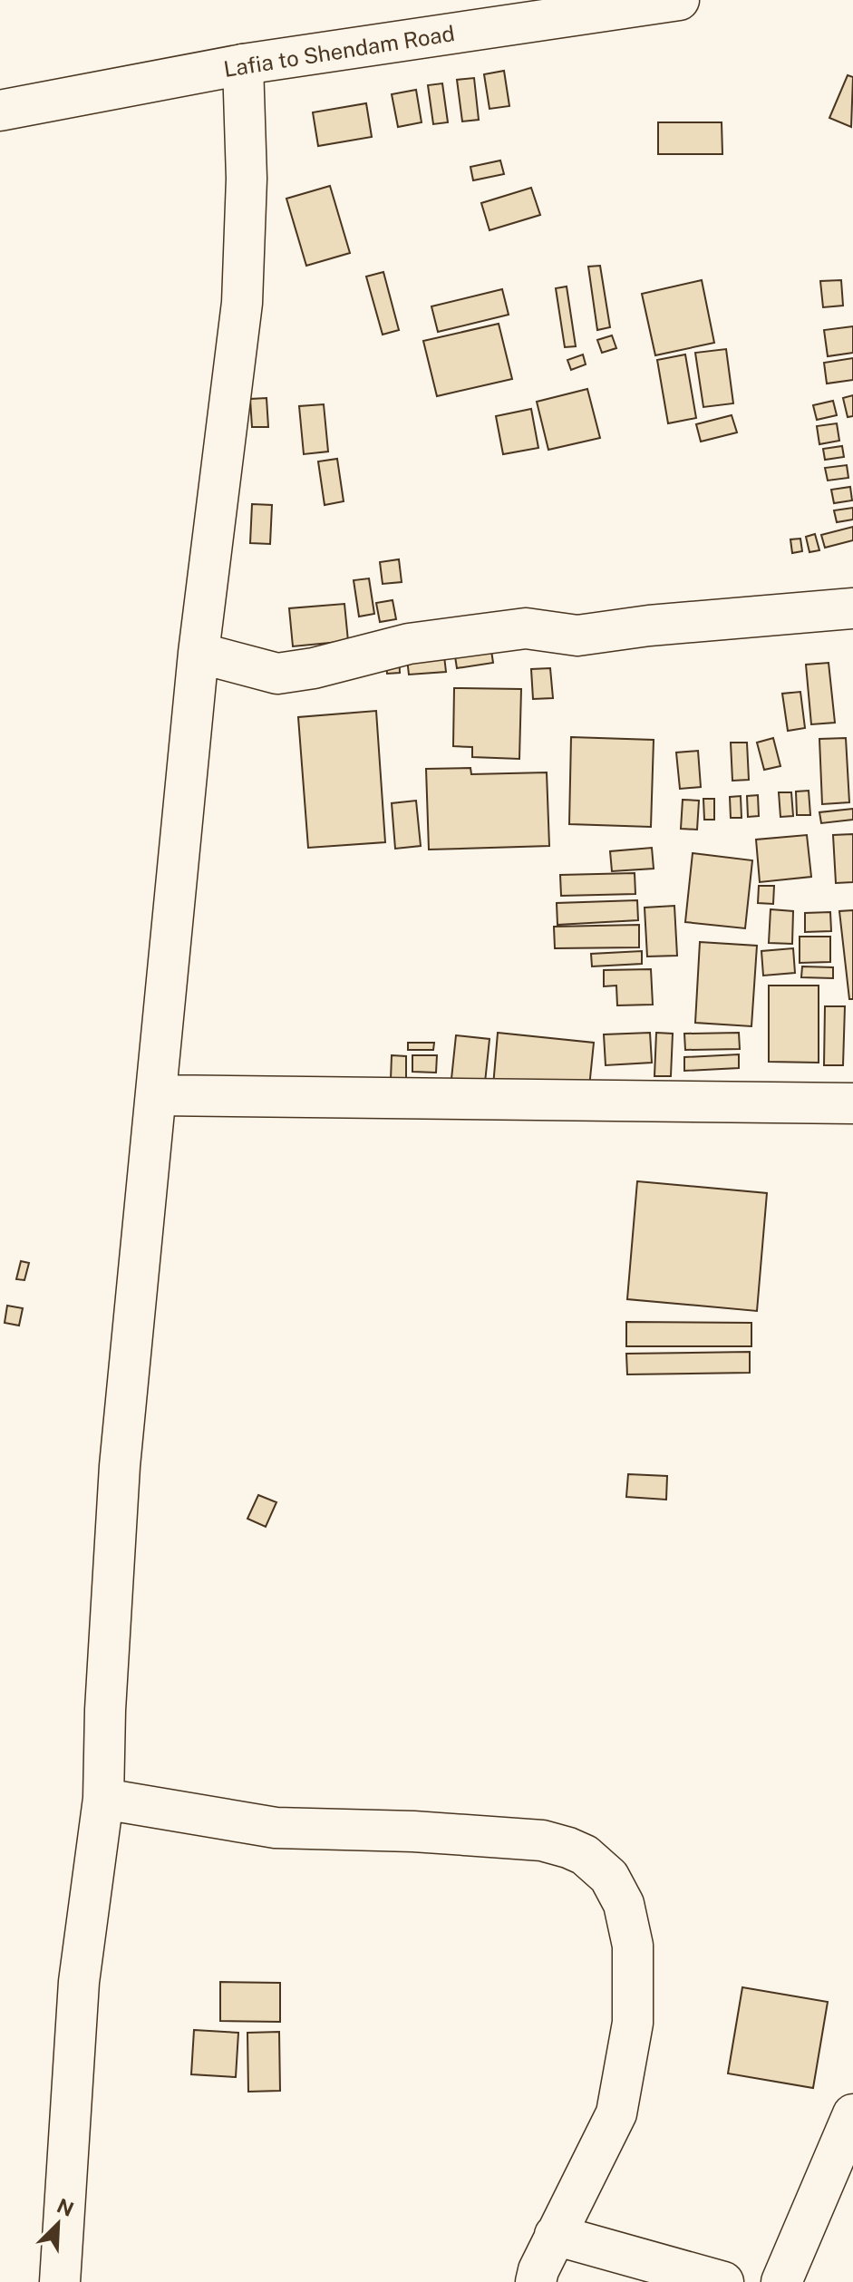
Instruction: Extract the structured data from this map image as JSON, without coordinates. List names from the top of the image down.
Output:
{
  "streets": {
    "street": ["Lafia to Shendam Road"]
  },
  "north": "top right"
}
